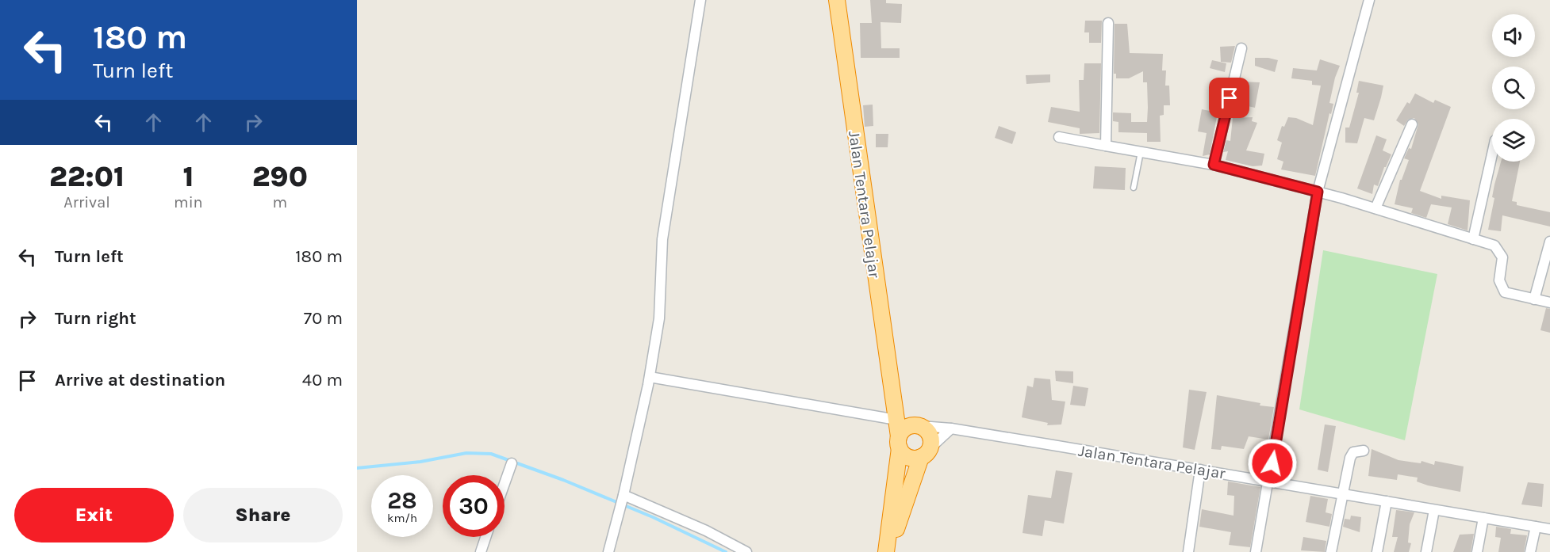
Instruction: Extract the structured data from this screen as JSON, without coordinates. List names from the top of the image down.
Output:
{
  "streets": {
    "highway": ["Jalan Tentara Pelajar"]
  },
  "page": {
    "turn": ["180 m", "Turn left"],
    "eta": [
      "22:01",
      "Arrival",
      "1",
      "min",
      "290",
      "m"
    ],
    "list": [
      {
        "name": "Turn left",
        "value": "180 m"
      },
      {
        "name": "Turn right",
        "value": "70 m"
      },
      {
        "name": "Arrive at destination",
        "value": "40 m"
      }
    ],
    "speed": "28 km/h",
    "limit": "30",
    "buttons": ["Exit", "Share"]
  }
}
